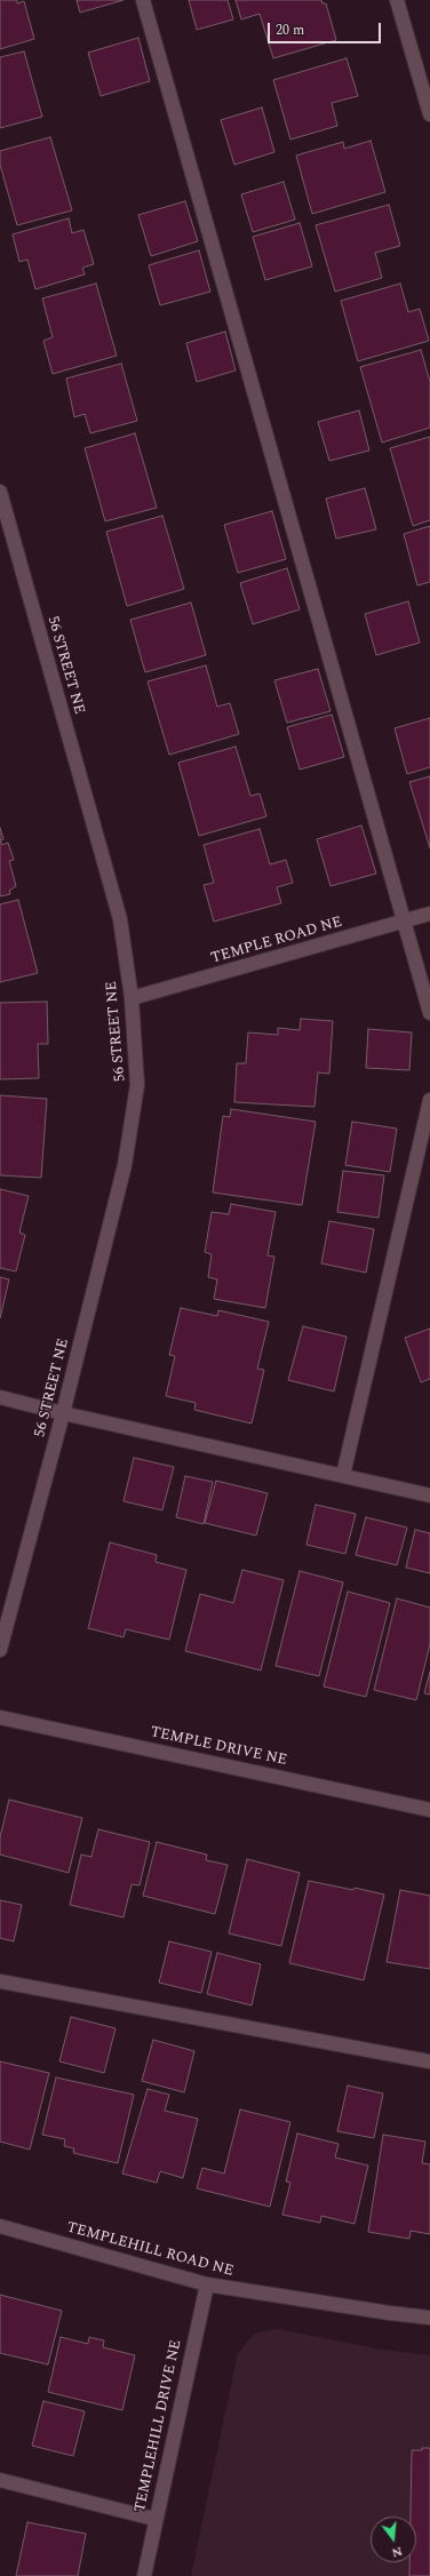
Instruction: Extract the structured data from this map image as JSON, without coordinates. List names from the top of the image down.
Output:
{
  "streets": {
    "street": [
      "56 STREET NE",
      "TEMPLE ROAD NE",
      "TEMPLE DRIVE NE",
      "TEMPLEHILL ROAD NE",
      "TEMPLEHILL DRIVE NE"
    ]
  },
  "crossings": [
    ["56 STREET NE", "TEMPLE ROAD NE"],
    ["TEMPLEHILL ROAD NE", "TEMPLEHILL DRIVE NE"]
  ],
  "scale_bar": "20 m",
  "north": "bottom"
}
